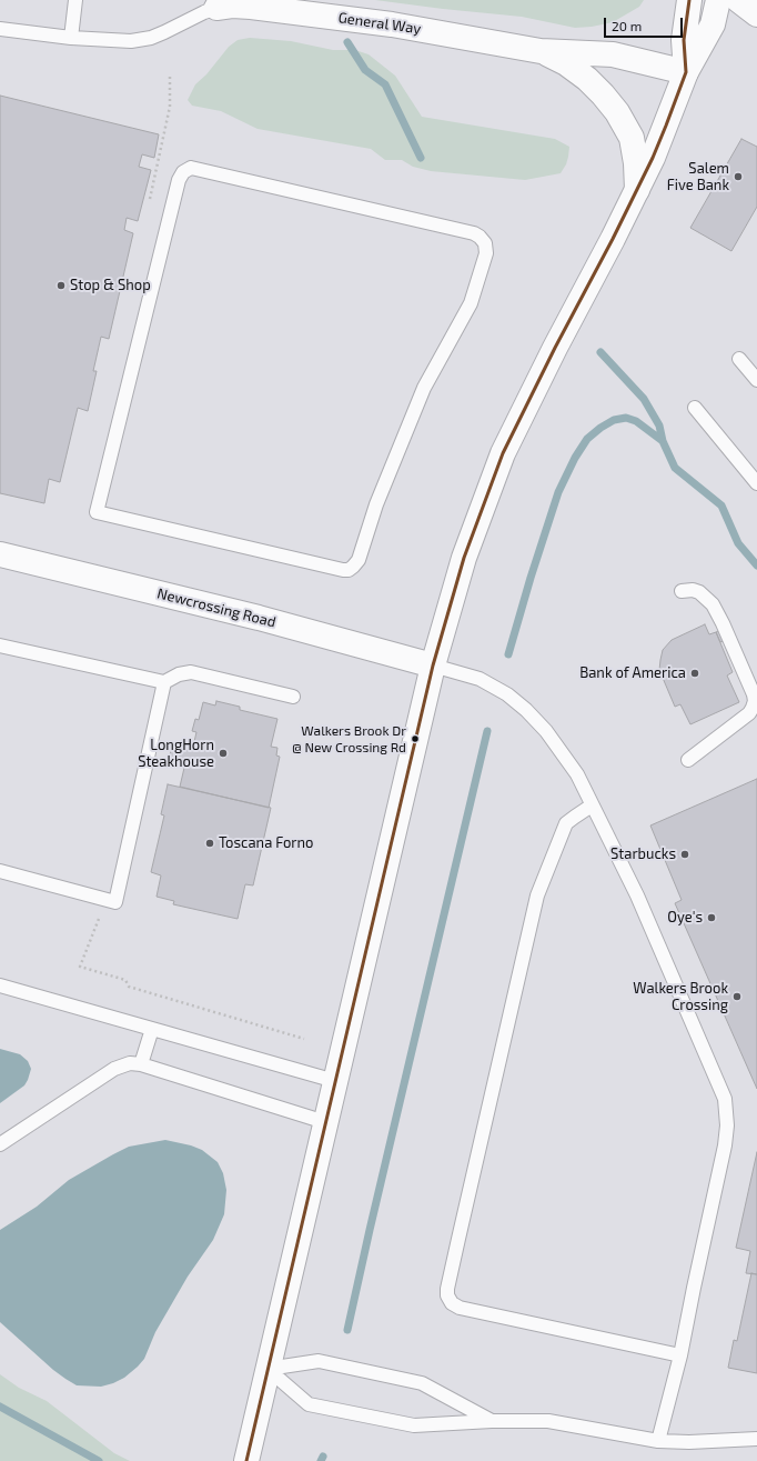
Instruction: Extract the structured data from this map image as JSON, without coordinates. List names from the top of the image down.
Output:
{
  "streets": {
    "street": ["General Way", "Newcrossing Road"]
  },
  "places": [
    "Salem Five Bank",
    "Stop & Shop",
    "Bank of America",
    "Walkers Brook Dr @ New Crossing Rd",
    "LongHorn Steakhouse",
    "Toscana Forno",
    "Starbucks",
    "Oye's",
    "Walkers Brook Crossing"
  ],
  "scale_bar": "20 m"
}
